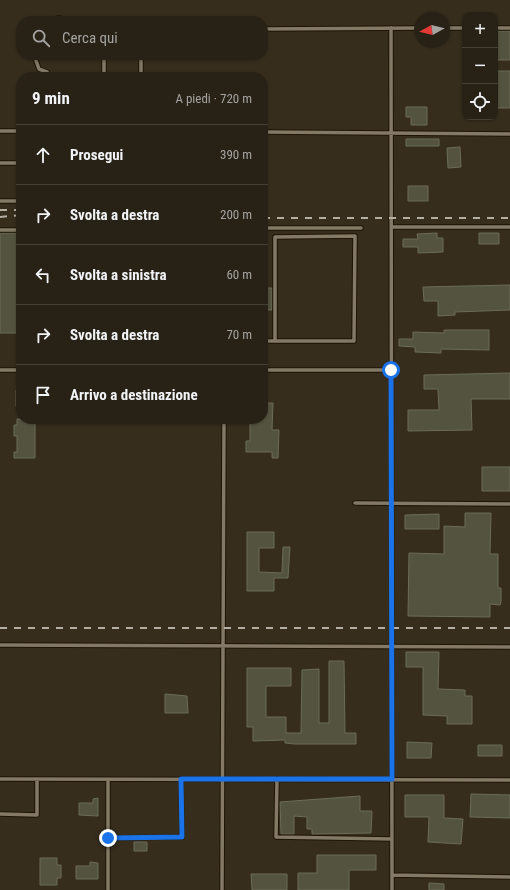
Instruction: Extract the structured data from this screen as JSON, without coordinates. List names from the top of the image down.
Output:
{
  "north": "left",
  "page": {
    "map_buttons": ["+", "−"],
    "search": "Cerca qui",
    "heading": ["9 min", "A piedi · 720 m"],
    "list": [
      ["Prosegui", "390 m"],
      ["Svolta a destra", "200 m"],
      ["Svolta a sinistra", "60 m"],
      ["Svolta a destra", "70 m"],
      "Arrivo a destinazione"
    ]
  }
}
